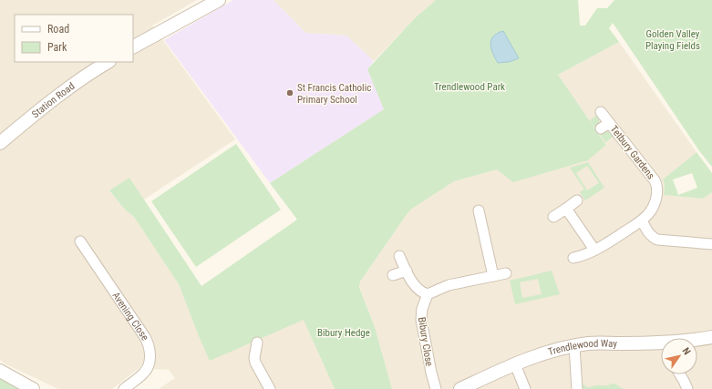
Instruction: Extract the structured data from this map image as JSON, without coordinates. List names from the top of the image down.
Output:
{
  "streets": {
    "street": [
      "Station Road",
      "Tetbury Gardens",
      "Avening Close",
      "Bibury Close",
      "Trendlewood Way"
    ]
  },
  "parks": ["Golden Valley Playing Fields", "Trendlewood Park", "Bibury Hedge"],
  "places": ["St Francis Catholic Primary School"],
  "legend": ["Road", "Park"],
  "north": "top right"
}
